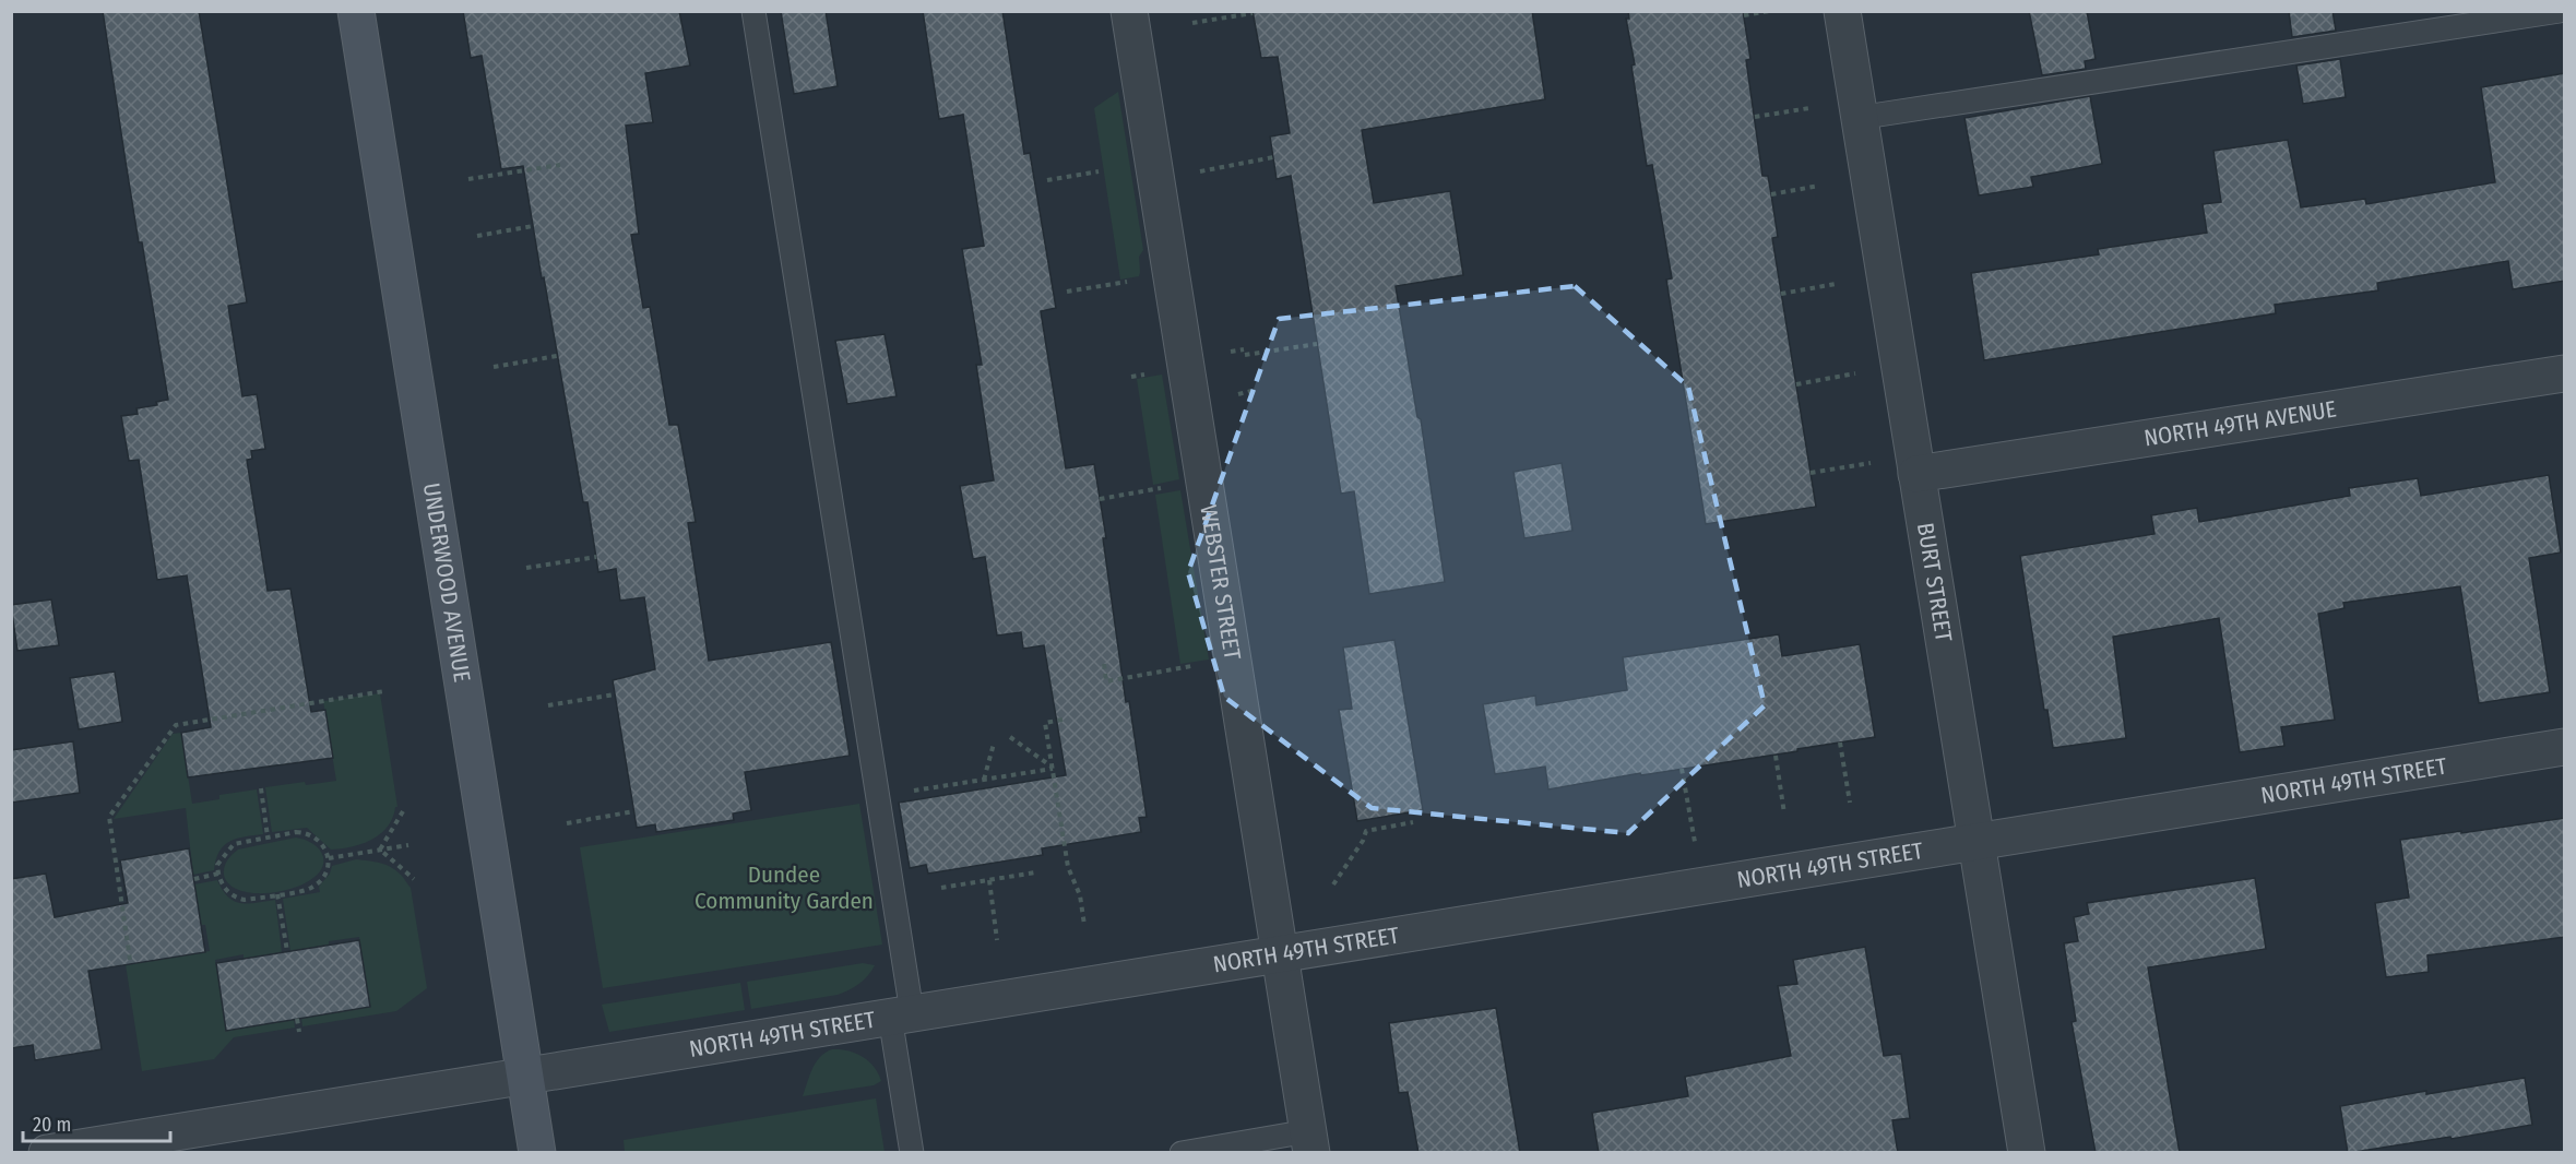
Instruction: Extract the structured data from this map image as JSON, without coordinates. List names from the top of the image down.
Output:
{
  "streets": {
    "main road": ["UNDERWOOD AVENUE"],
    "street": [
      "NORTH 49TH AVENUE",
      "WEBSTER STREET",
      "BURT STREET",
      "NORTH 49TH STREET"
    ]
  },
  "crossings": [
    ["NORTH 49TH AVENUE", "BURT STREET"],
    ["UNDERWOOD AVENUE", "NORTH 49TH STREET"],
    ["WEBSTER STREET", "NORTH 49TH STREET"],
    ["BURT STREET", "NORTH 49TH STREET"]
  ],
  "parks": ["Dundee Community Garden"],
  "scale_bar": "20 m"
}
